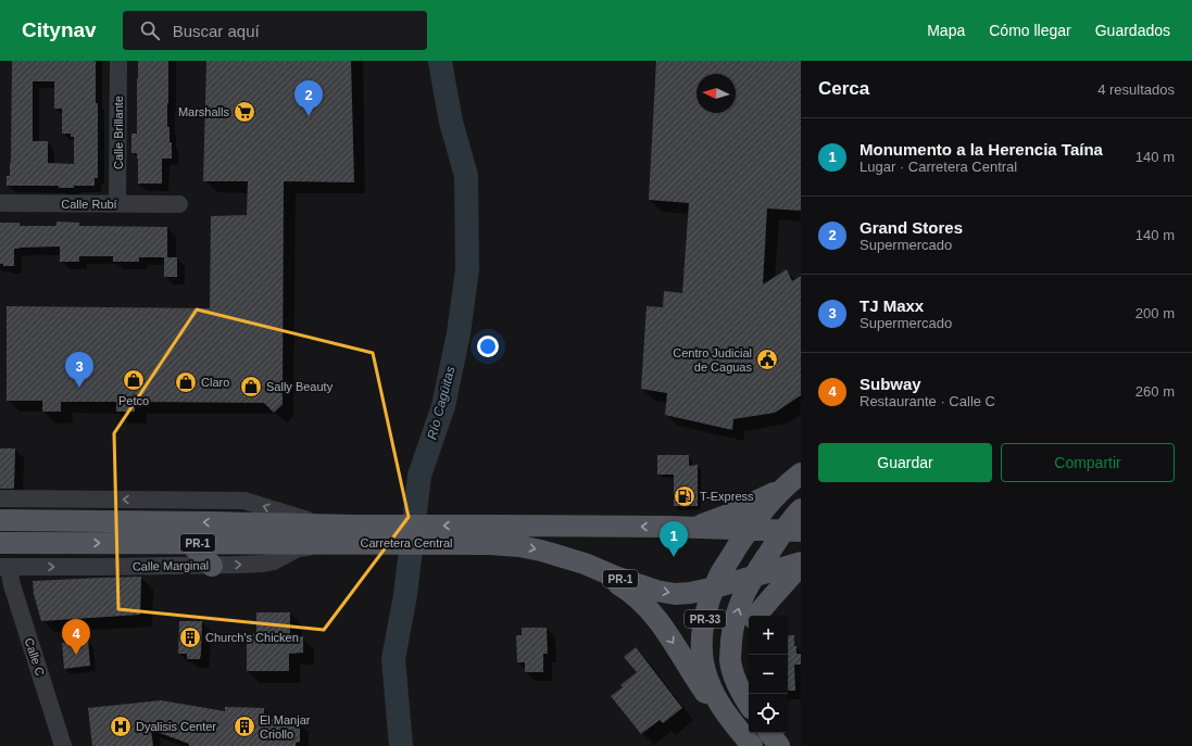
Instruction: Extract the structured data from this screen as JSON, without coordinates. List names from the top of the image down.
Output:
{
  "streets": {
    "main road": ["PR-1", "Carretera Central", "PR-33"],
    "street": [
      "Calle Brillante",
      "Calle Rubí",
      "Calle Marginal",
      "Calle C"
    ]
  },
  "crossings": [
    ["Calle Brillante", "Calle Rubí"],
    ["Carretera Central", "Calle Marginal"],
    ["Carretera Central", "PR-33"],
    ["Calle Marginal", "Calle C"]
  ],
  "water": ["Río Cagüitas"],
  "places": {
    "supermarket": ["Marshalls"],
    "public building": ["Centro Judicial de Caguas"],
    "shop": ["Petco", "Claro", "Sally Beauty"],
    "fuel station": ["T-Express"],
    "building": ["Church's Chicken", "El Manjar Criollo"],
    "hospital": ["Dyalisis Center"]
  },
  "north": "left",
  "page": {
    "header": "Citynav",
    "search": "Buscar aquí",
    "nav": ["Mapa", "Cómo llegar", "Guardados"],
    "heading": ["Cerca", "4 resultados"],
    "pins": [
      "2",
      "3",
      "1",
      "4"
    ],
    "list": [
      {
        "mark": "1",
        "name": "Monumento a la Herencia Taína",
        "note": "Lugar · Carretera Central",
        "value": "140 m"
      },
      {
        "mark": "2",
        "name": "Grand Stores",
        "note": "Supermercado",
        "value": "140 m"
      },
      {
        "mark": "3",
        "name": "TJ Maxx",
        "note": "Supermercado",
        "value": "200 m"
      },
      {
        "mark": "4",
        "name": "Subway",
        "note": "Restaurante · Calle C",
        "value": "260 m"
      }
    ],
    "buttons": ["Guardar", "Compartir"],
    "map_buttons": ["+", "−"]
  }
}
